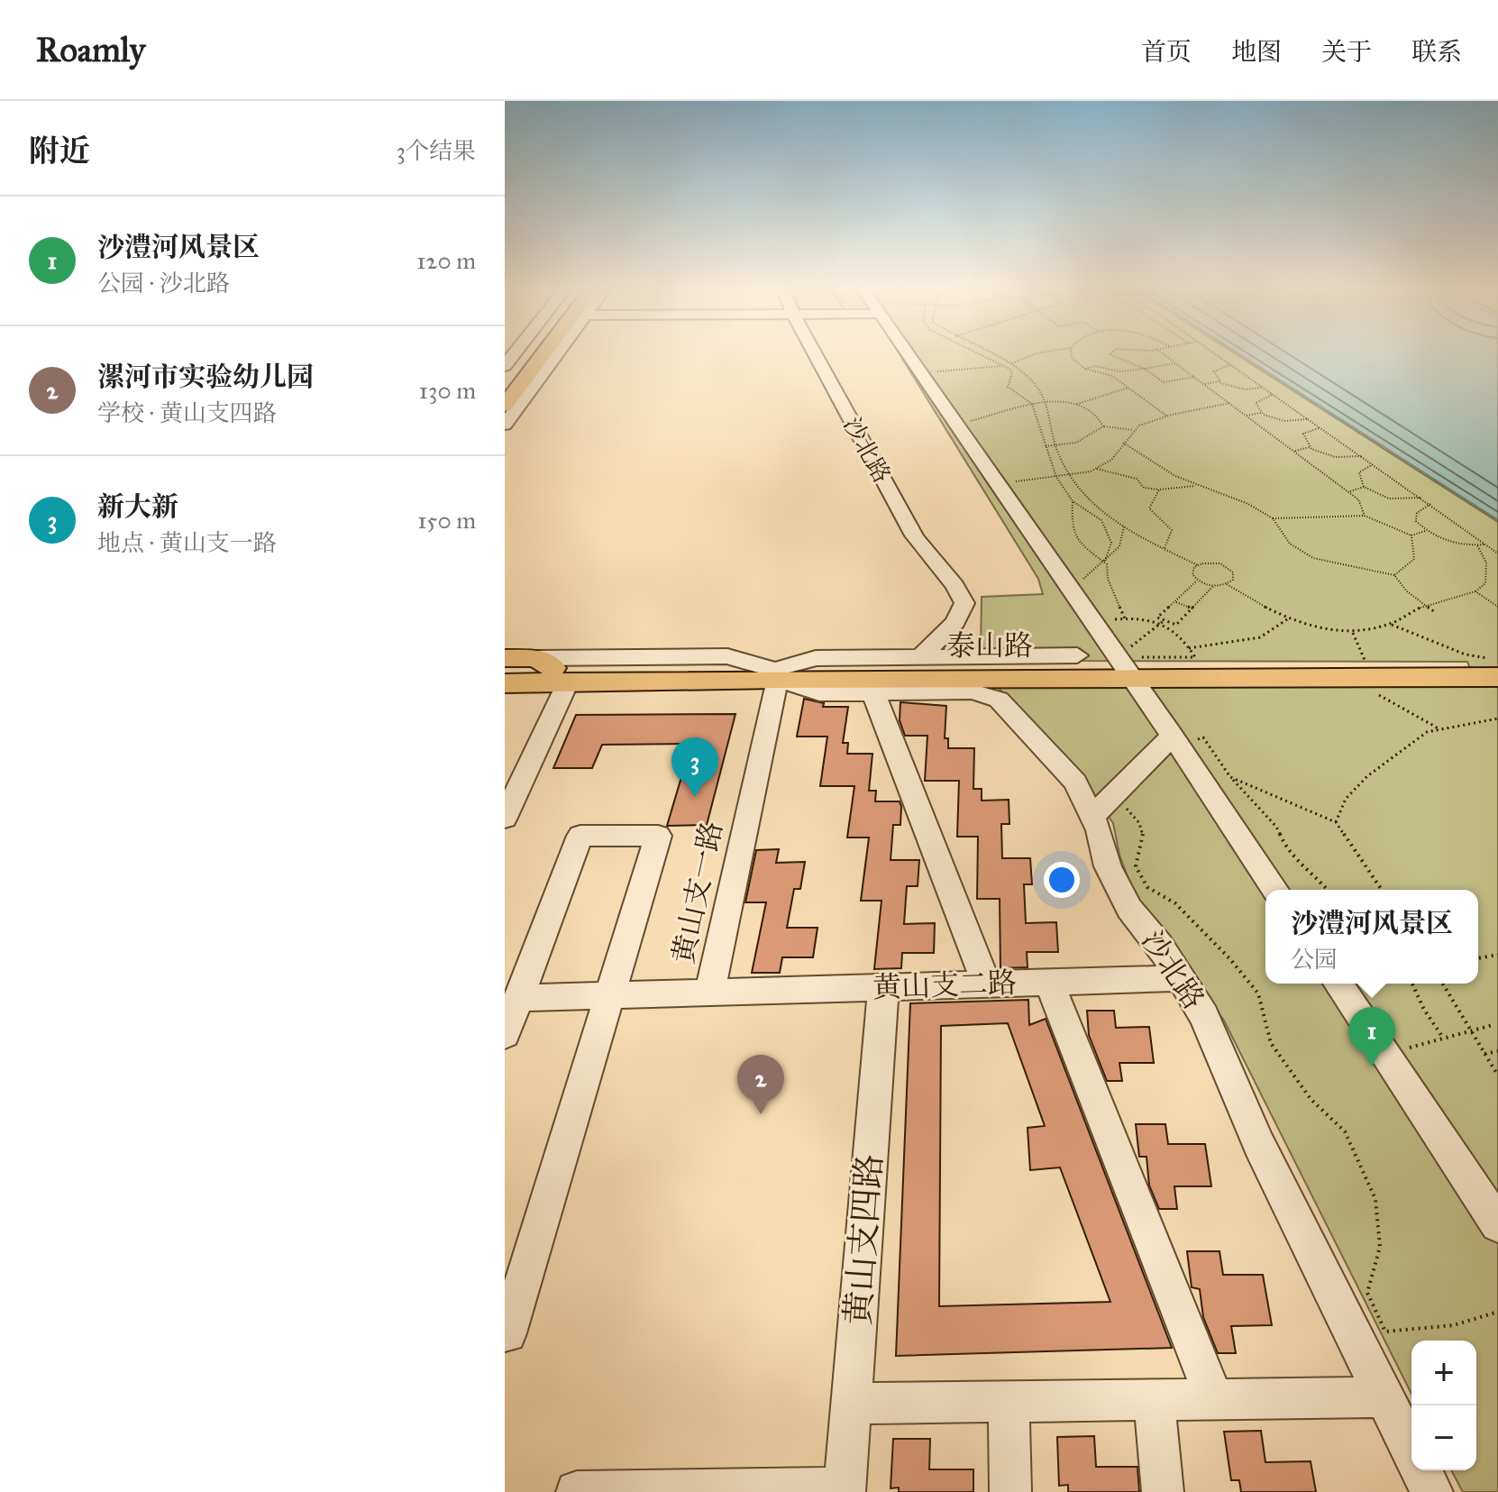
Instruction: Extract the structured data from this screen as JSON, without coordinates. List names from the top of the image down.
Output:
{
  "streets": {
    "main road": ["泰山路"],
    "street": [
      "沙北路",
      "黄山支一路",
      "黄山支二路",
      "黄山支四路"
    ]
  },
  "crossings": [
    ["沙北路", "泰山路"],
    ["沙北路", "黄山支一路"],
    ["沙北路", "黄山支二路"],
    ["泰山路", "黄山支一路"],
    ["黄山支一路", "黄山支二路"],
    ["黄山支二路", "黄山支四路"]
  ],
  "page": {
    "header": "Roamly",
    "nav": [
      "首页",
      "地图",
      "关于",
      "联系"
    ],
    "heading": ["附近", "3个结果"],
    "list": [
      {
        "mark": "1",
        "name": "沙澧河风景区",
        "note": "公园 · 沙北路",
        "value": "120 m"
      },
      {
        "mark": "2",
        "name": "漯河市实验幼儿园",
        "note": "学校 · 黄山支四路",
        "value": "130 m"
      },
      {
        "mark": "3",
        "name": "新大新",
        "note": "地点 · 黄山支一路",
        "value": "150 m"
      }
    ],
    "pins": ["3", "1", "2"],
    "popup": ["沙澧河风景区", "公园"],
    "map_buttons": ["+", "−"]
  }
}
